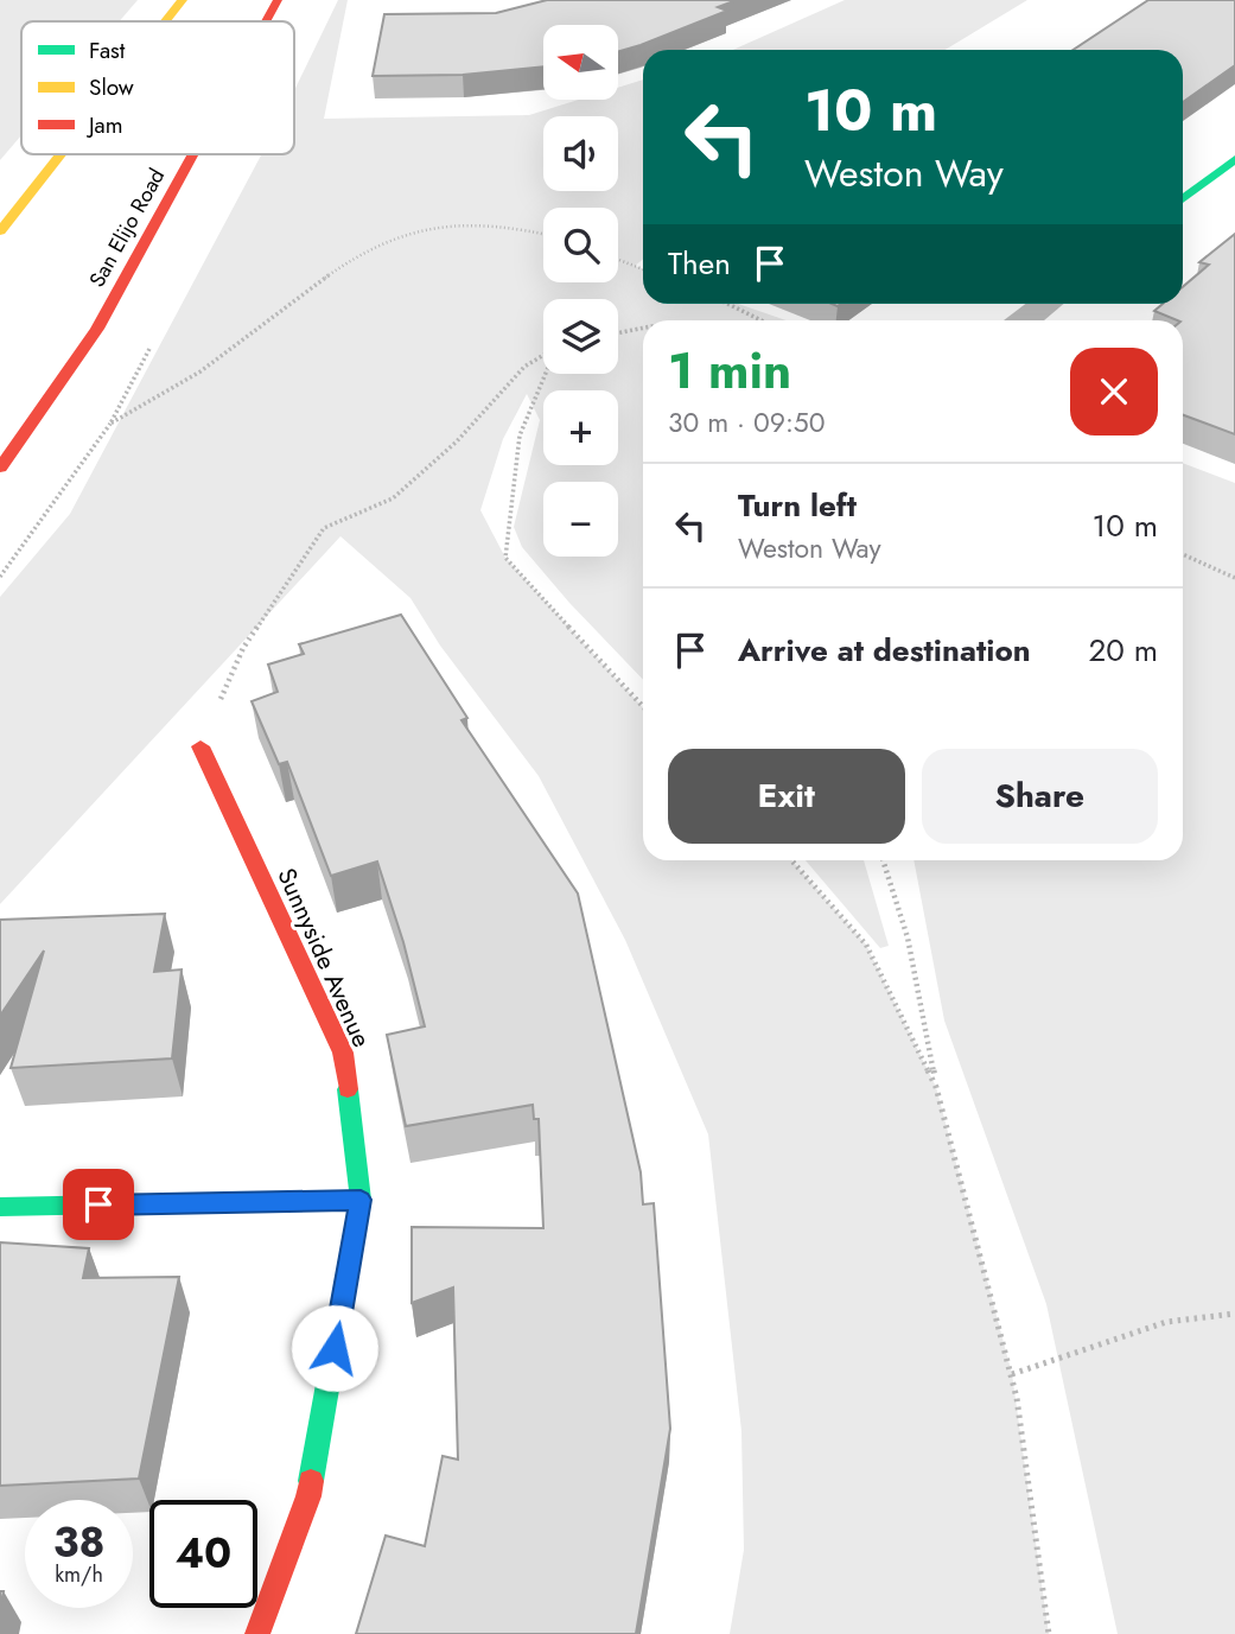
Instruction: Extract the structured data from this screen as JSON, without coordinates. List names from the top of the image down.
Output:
{
  "streets": {
    "main road": ["San Elijo Road", "Sunnyside Avenue"]
  },
  "legend": ["Fast", "Slow", "Jam"],
  "north": "left",
  "page": {
    "map_buttons": ["+", "−"],
    "turn": ["10 m", "Weston Way"],
    "then": "Then",
    "heading": ["1 min", "30 m · 09:50"],
    "list": [
      {
        "name": "Turn left",
        "note": "Weston Way",
        "value": "10 m"
      },
      {
        "name": "Arrive at destination",
        "value": "20 m"
      }
    ],
    "buttons": ["Exit", "Share"],
    "speed": "38 km/h",
    "limit": "40"
  }
}
